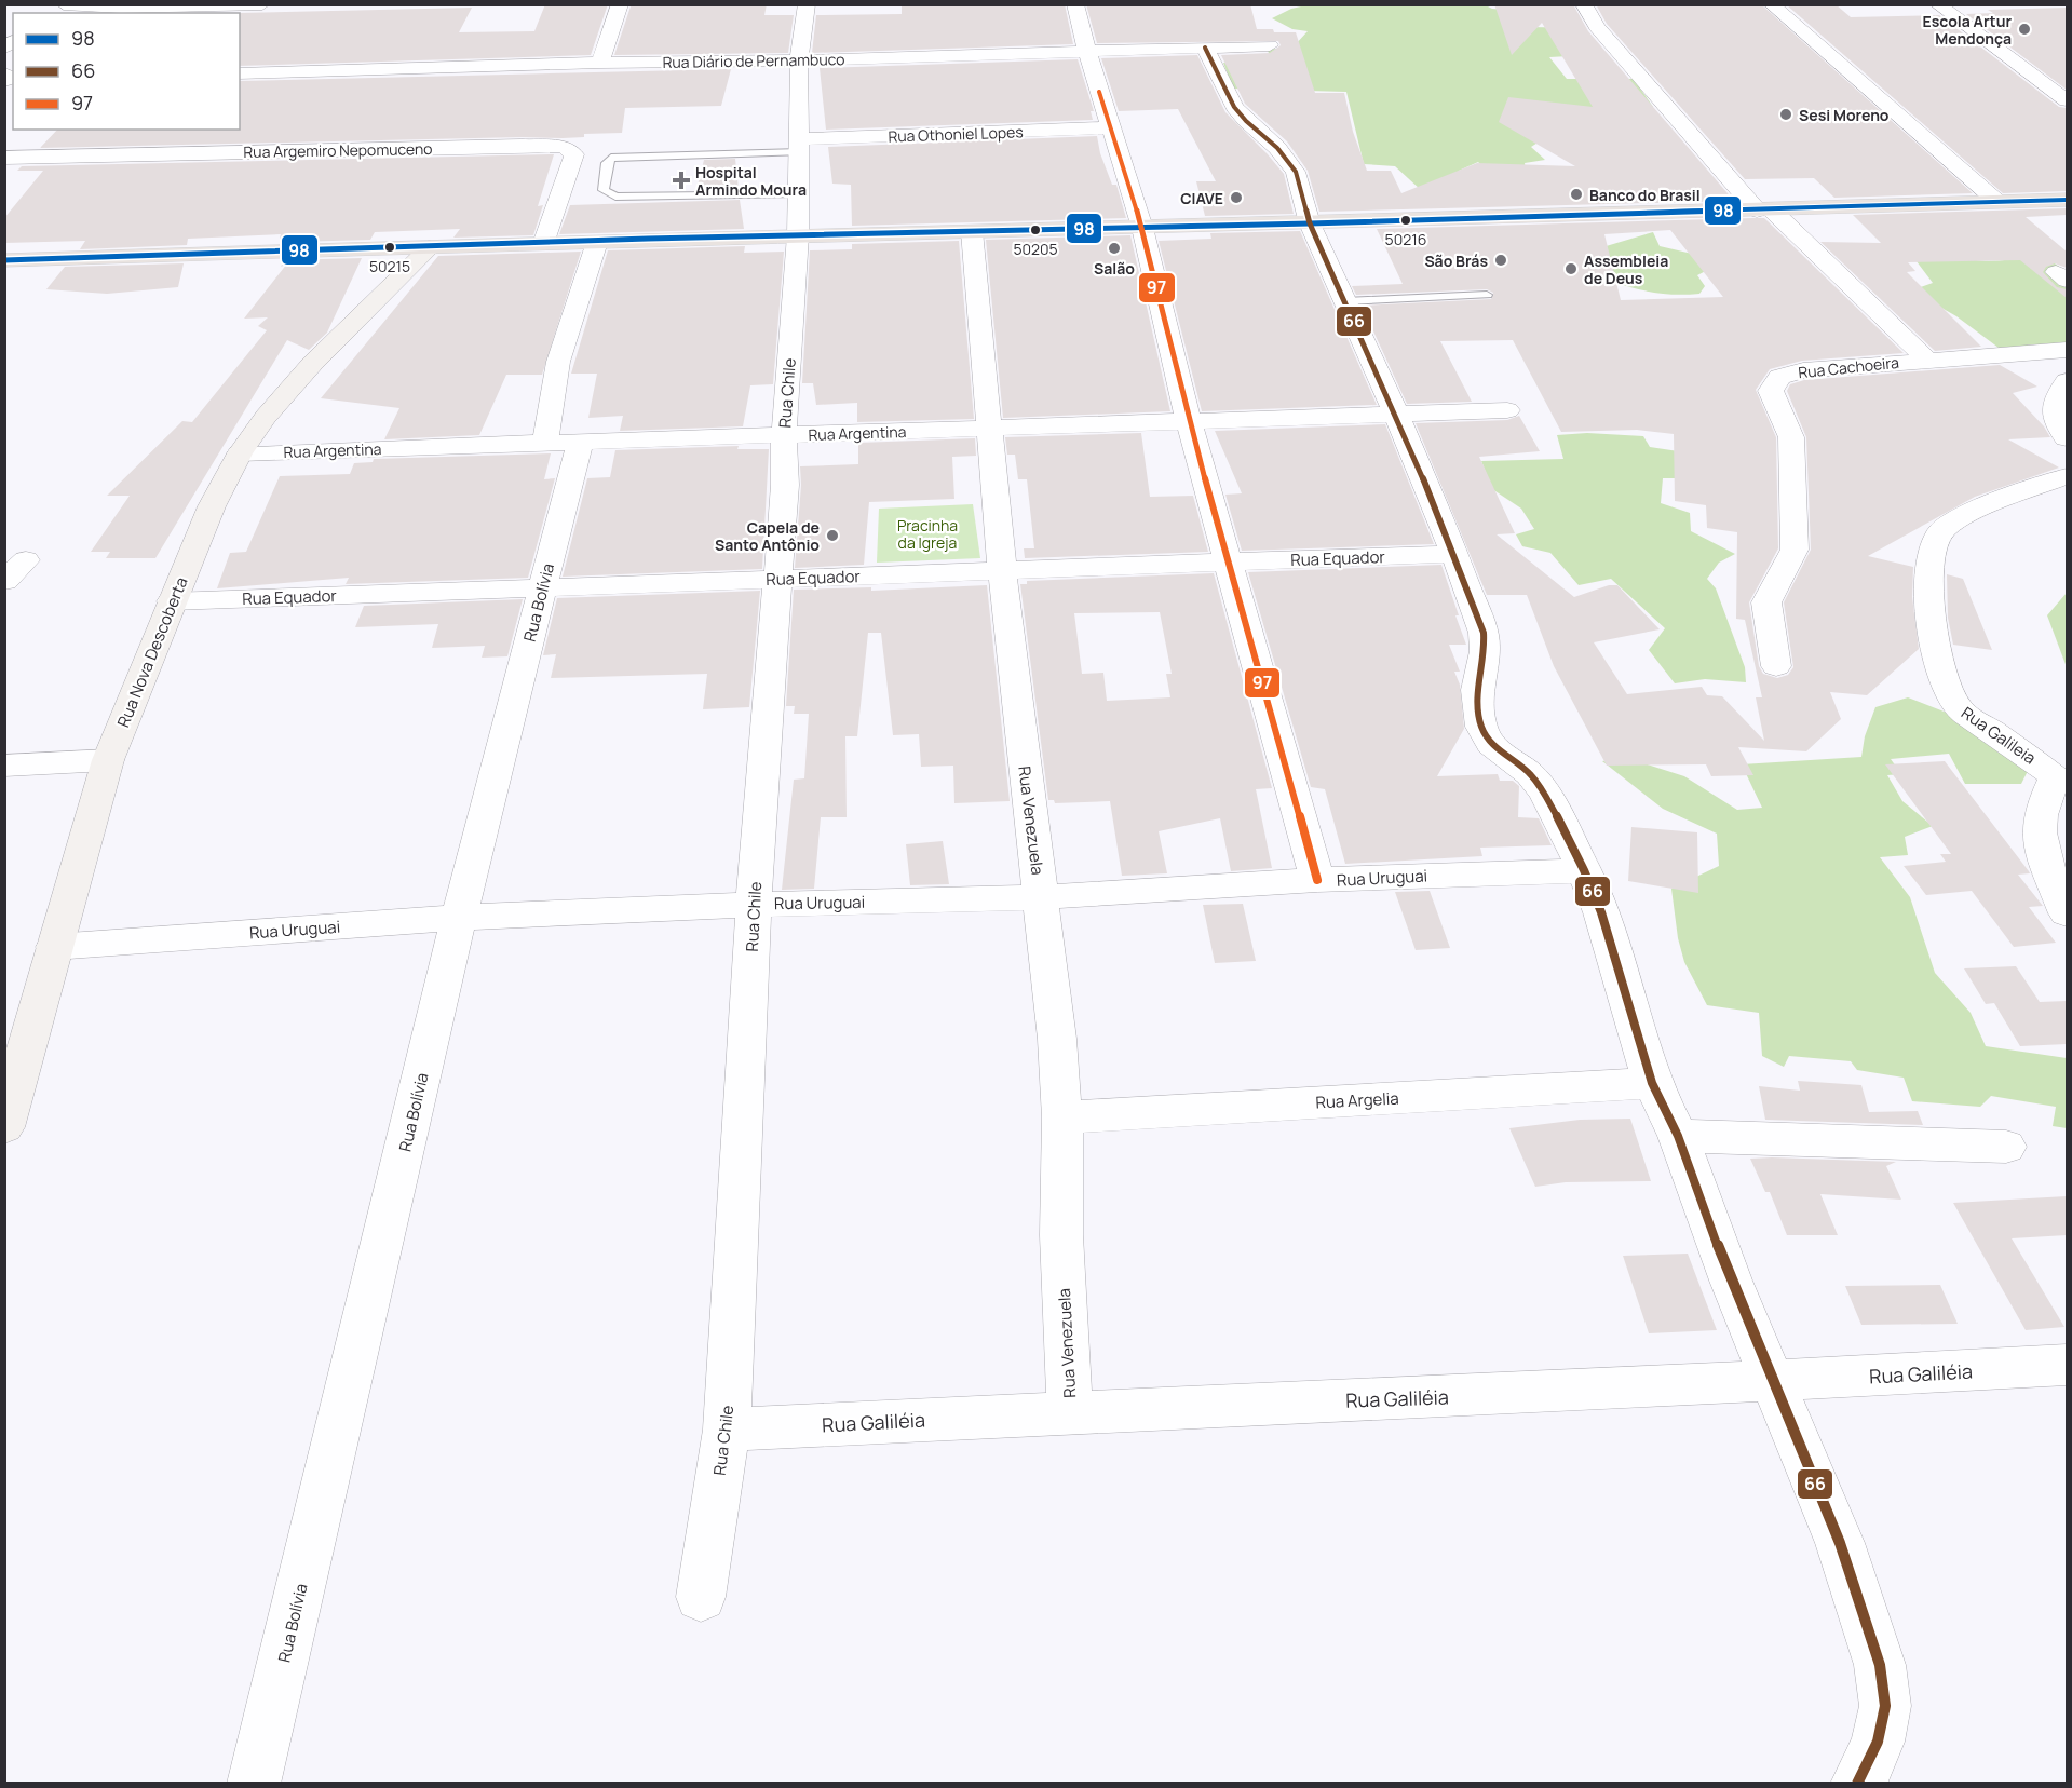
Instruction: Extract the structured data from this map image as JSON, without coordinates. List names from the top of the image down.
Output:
{
  "streets": {
    "street": [
      "Rua Diário de Pernambuco",
      "Rua Othoniel Lopes",
      "Rua Argemiro Nepomuceno",
      "Rua Cachoeira",
      "Rua Chile",
      "Rua Argentina",
      "Rua Equador",
      "Rua Bolívia",
      "Rua Nova Descoberta",
      "Rua Galileia",
      "Rua Venezuela",
      "Rua Uruguai",
      "Rua Argelia",
      "Rua Galiléia"
    ]
  },
  "crossings": [
    ["Rua Diário de Pernambuco", "Rua Chile"],
    ["Rua Othoniel Lopes", "Rua Chile"],
    ["Rua Chile", "Rua Argentina"],
    ["Rua Chile", "Rua Equador"],
    ["Rua Chile", "Rua Uruguai"],
    ["Rua Chile", "Rua Galiléia"],
    ["Rua Argentina", "Rua Bolívia"],
    ["Rua Argentina", "Rua Nova Descoberta"],
    ["Rua Argentina", "Rua Venezuela"],
    ["Rua Equador", "Rua Bolívia"],
    ["Rua Equador", "Rua Nova Descoberta"],
    ["Rua Equador", "Rua Venezuela"],
    ["Rua Bolívia", "Rua Uruguai"],
    ["Rua Nova Descoberta", "Rua Uruguai"],
    ["Rua Venezuela", "Rua Uruguai"],
    ["Rua Venezuela", "Rua Argelia"],
    ["Rua Venezuela", "Rua Galiléia"]
  ],
  "parks": ["Pracinha da Igreja"],
  "places": {
    "other": [
      "Escola Artur Mendonça",
      "Sesi Moreno",
      "Banco do Brasil",
      "CIAVE",
      "50216",
      "50205",
      "50215",
      "Salão",
      "São Brás",
      "Assembleia de Deus",
      "Capela de Santo Antônio"
    ],
    "health": ["Hospital Armindo Moura"]
  },
  "lines": ["transit line 66", "transit line 97", "transit line 98"],
  "legend": ["98", "66", "97"]
}
